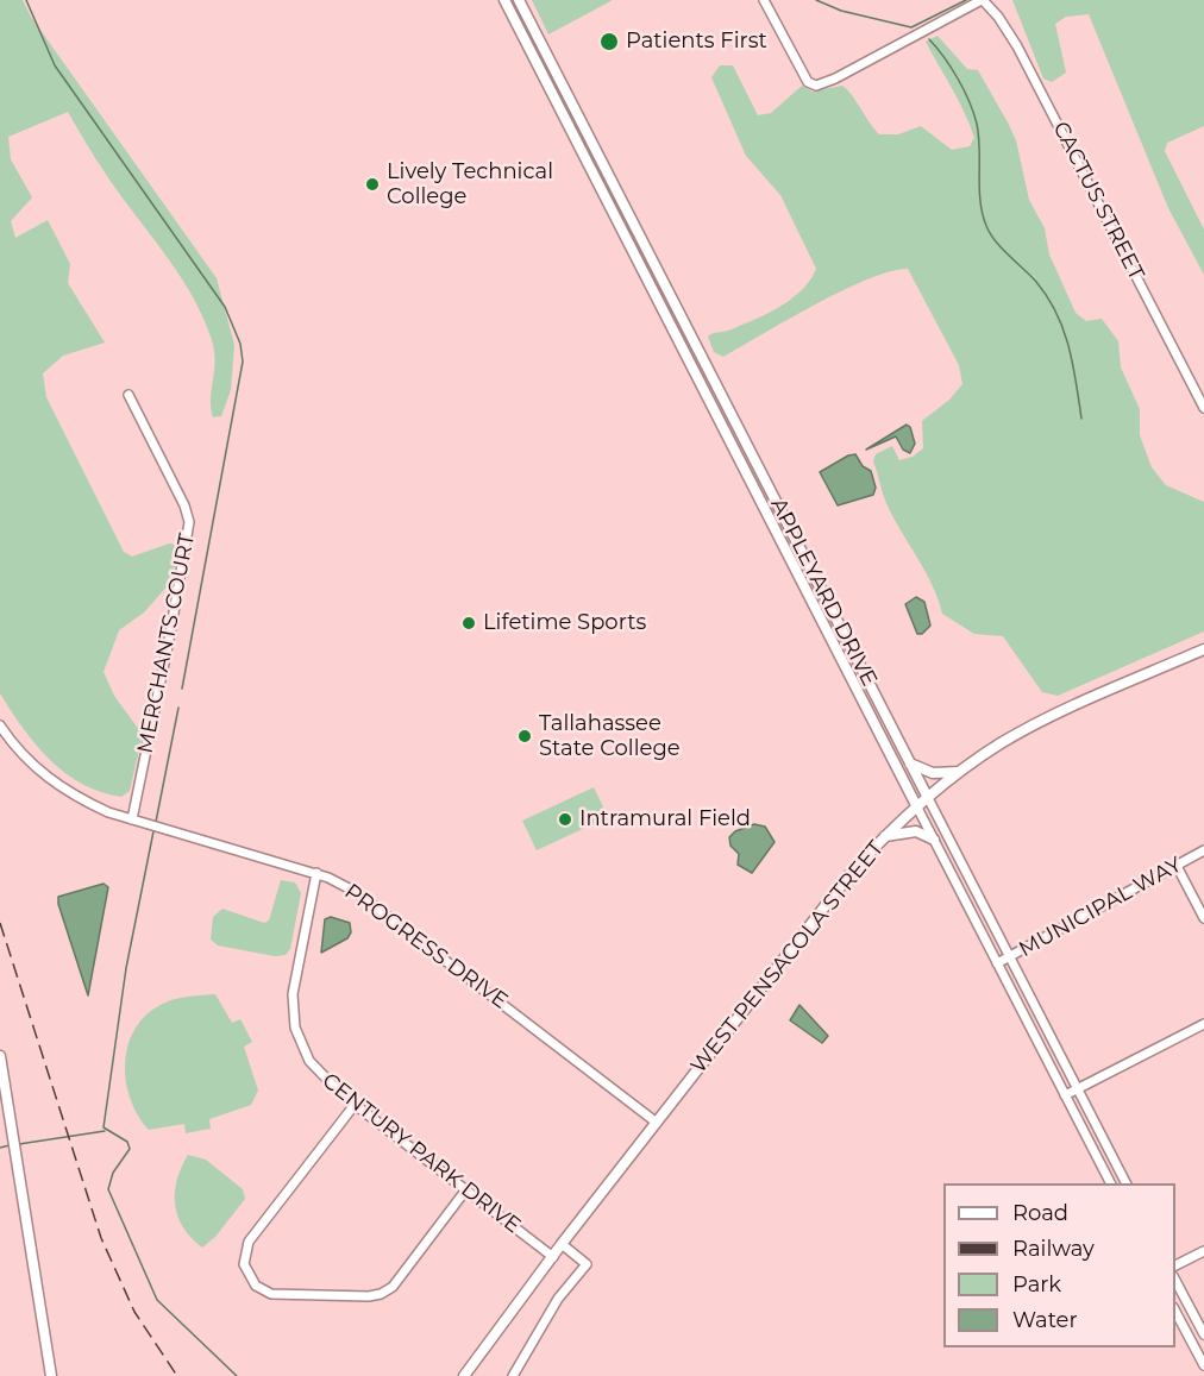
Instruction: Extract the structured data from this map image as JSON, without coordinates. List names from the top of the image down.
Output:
{
  "streets": {
    "main road": ["APPLEYARD DRIVE", "WEST PENSACOLA STREET"],
    "street": [
      "CACTUS STREET",
      "MERCHANTS COURT",
      "MUNICIPAL WAY",
      "PROGRESS DRIVE",
      "CENTURY PARK DRIVE"
    ]
  },
  "crossings": [
    ["APPLEYARD DRIVE", "MUNICIPAL WAY"],
    ["APPLEYARD DRIVE", "WEST PENSACOLA STREET"],
    ["MERCHANTS COURT", "PROGRESS DRIVE"],
    ["PROGRESS DRIVE", "WEST PENSACOLA STREET"],
    ["PROGRESS DRIVE", "CENTURY PARK DRIVE"],
    ["WEST PENSACOLA STREET", "CENTURY PARK DRIVE"]
  ],
  "places": [
    "Patients First",
    "Lively Technical College",
    "Lifetime Sports",
    "Tallahassee State College",
    "Intramural Field"
  ],
  "legend": [
    "Road",
    "Railway",
    "Park",
    "Water"
  ]
}
